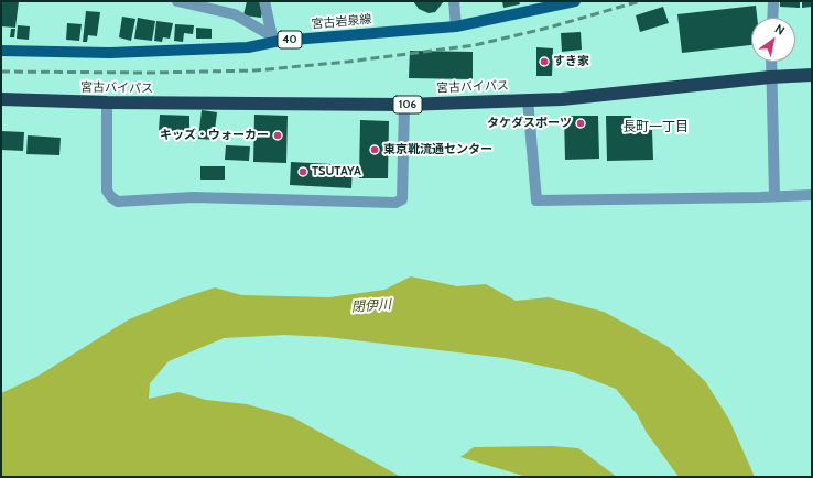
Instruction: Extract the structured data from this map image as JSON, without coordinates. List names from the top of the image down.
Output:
{
  "streets": {
    "highway": ["宮古バイパス", "106"],
    "main road": ["宮古岩泉線", "40"]
  },
  "districts": ["長町一丁目"],
  "water": ["閉伊川"],
  "places": [
    "すき家",
    "タケダスポーツ",
    "キッズ・ウォーカー",
    "東京靴流通センター",
    "TSUTAYA"
  ],
  "north": "top right"
}
